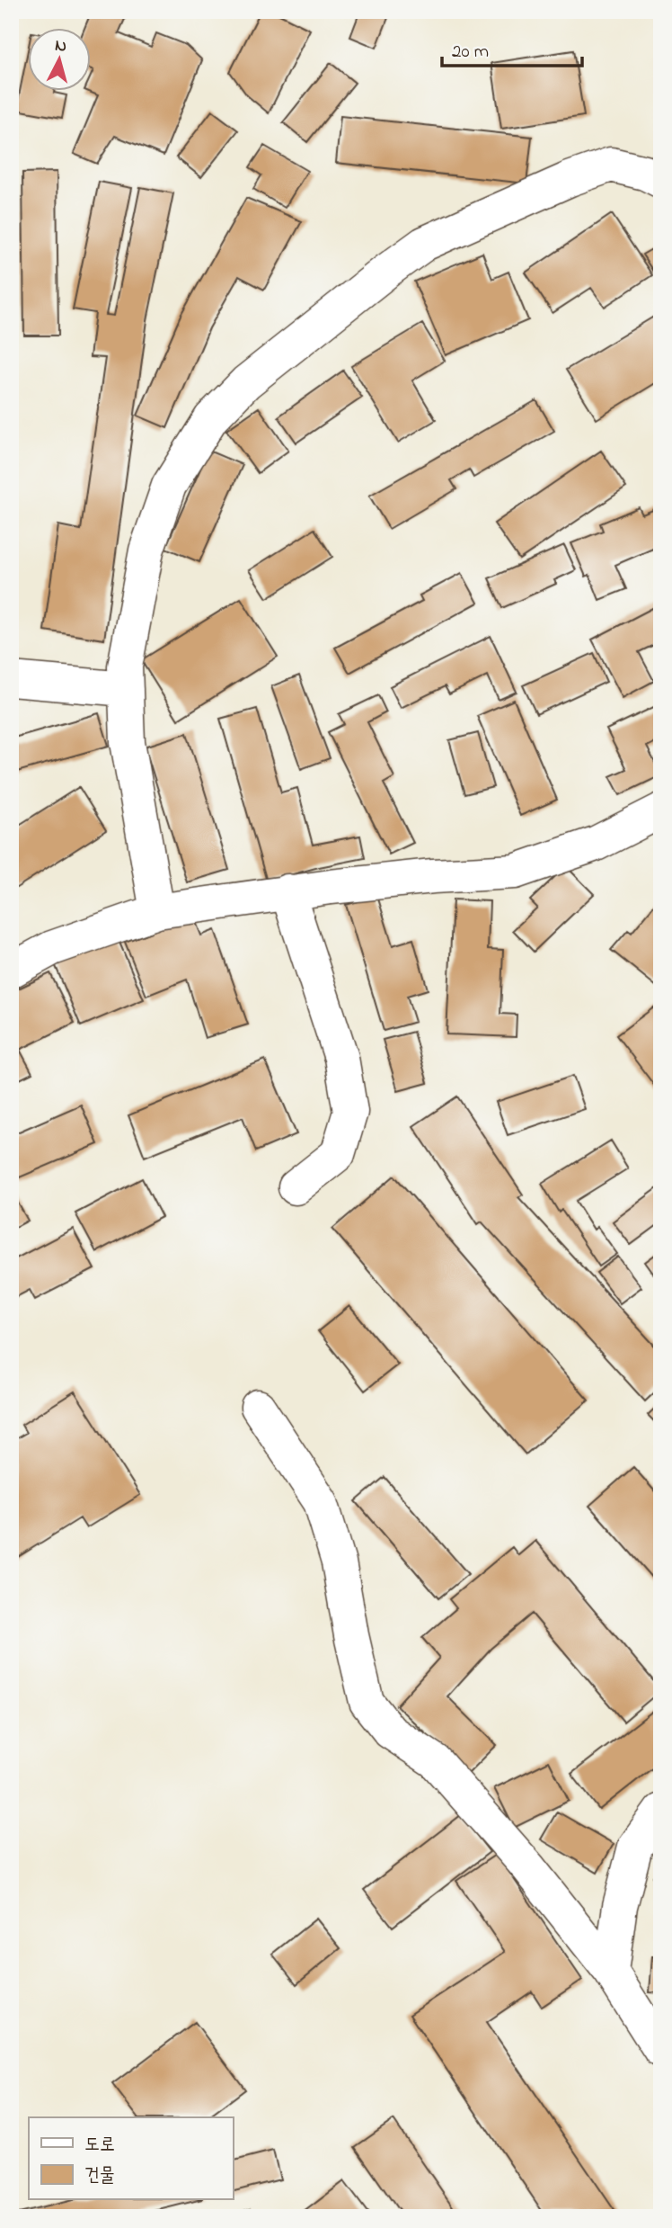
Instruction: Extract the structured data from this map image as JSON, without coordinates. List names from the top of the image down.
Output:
{
  "legend": ["도로", "건물"],
  "scale_bar": "20 m",
  "north": "top"
}
